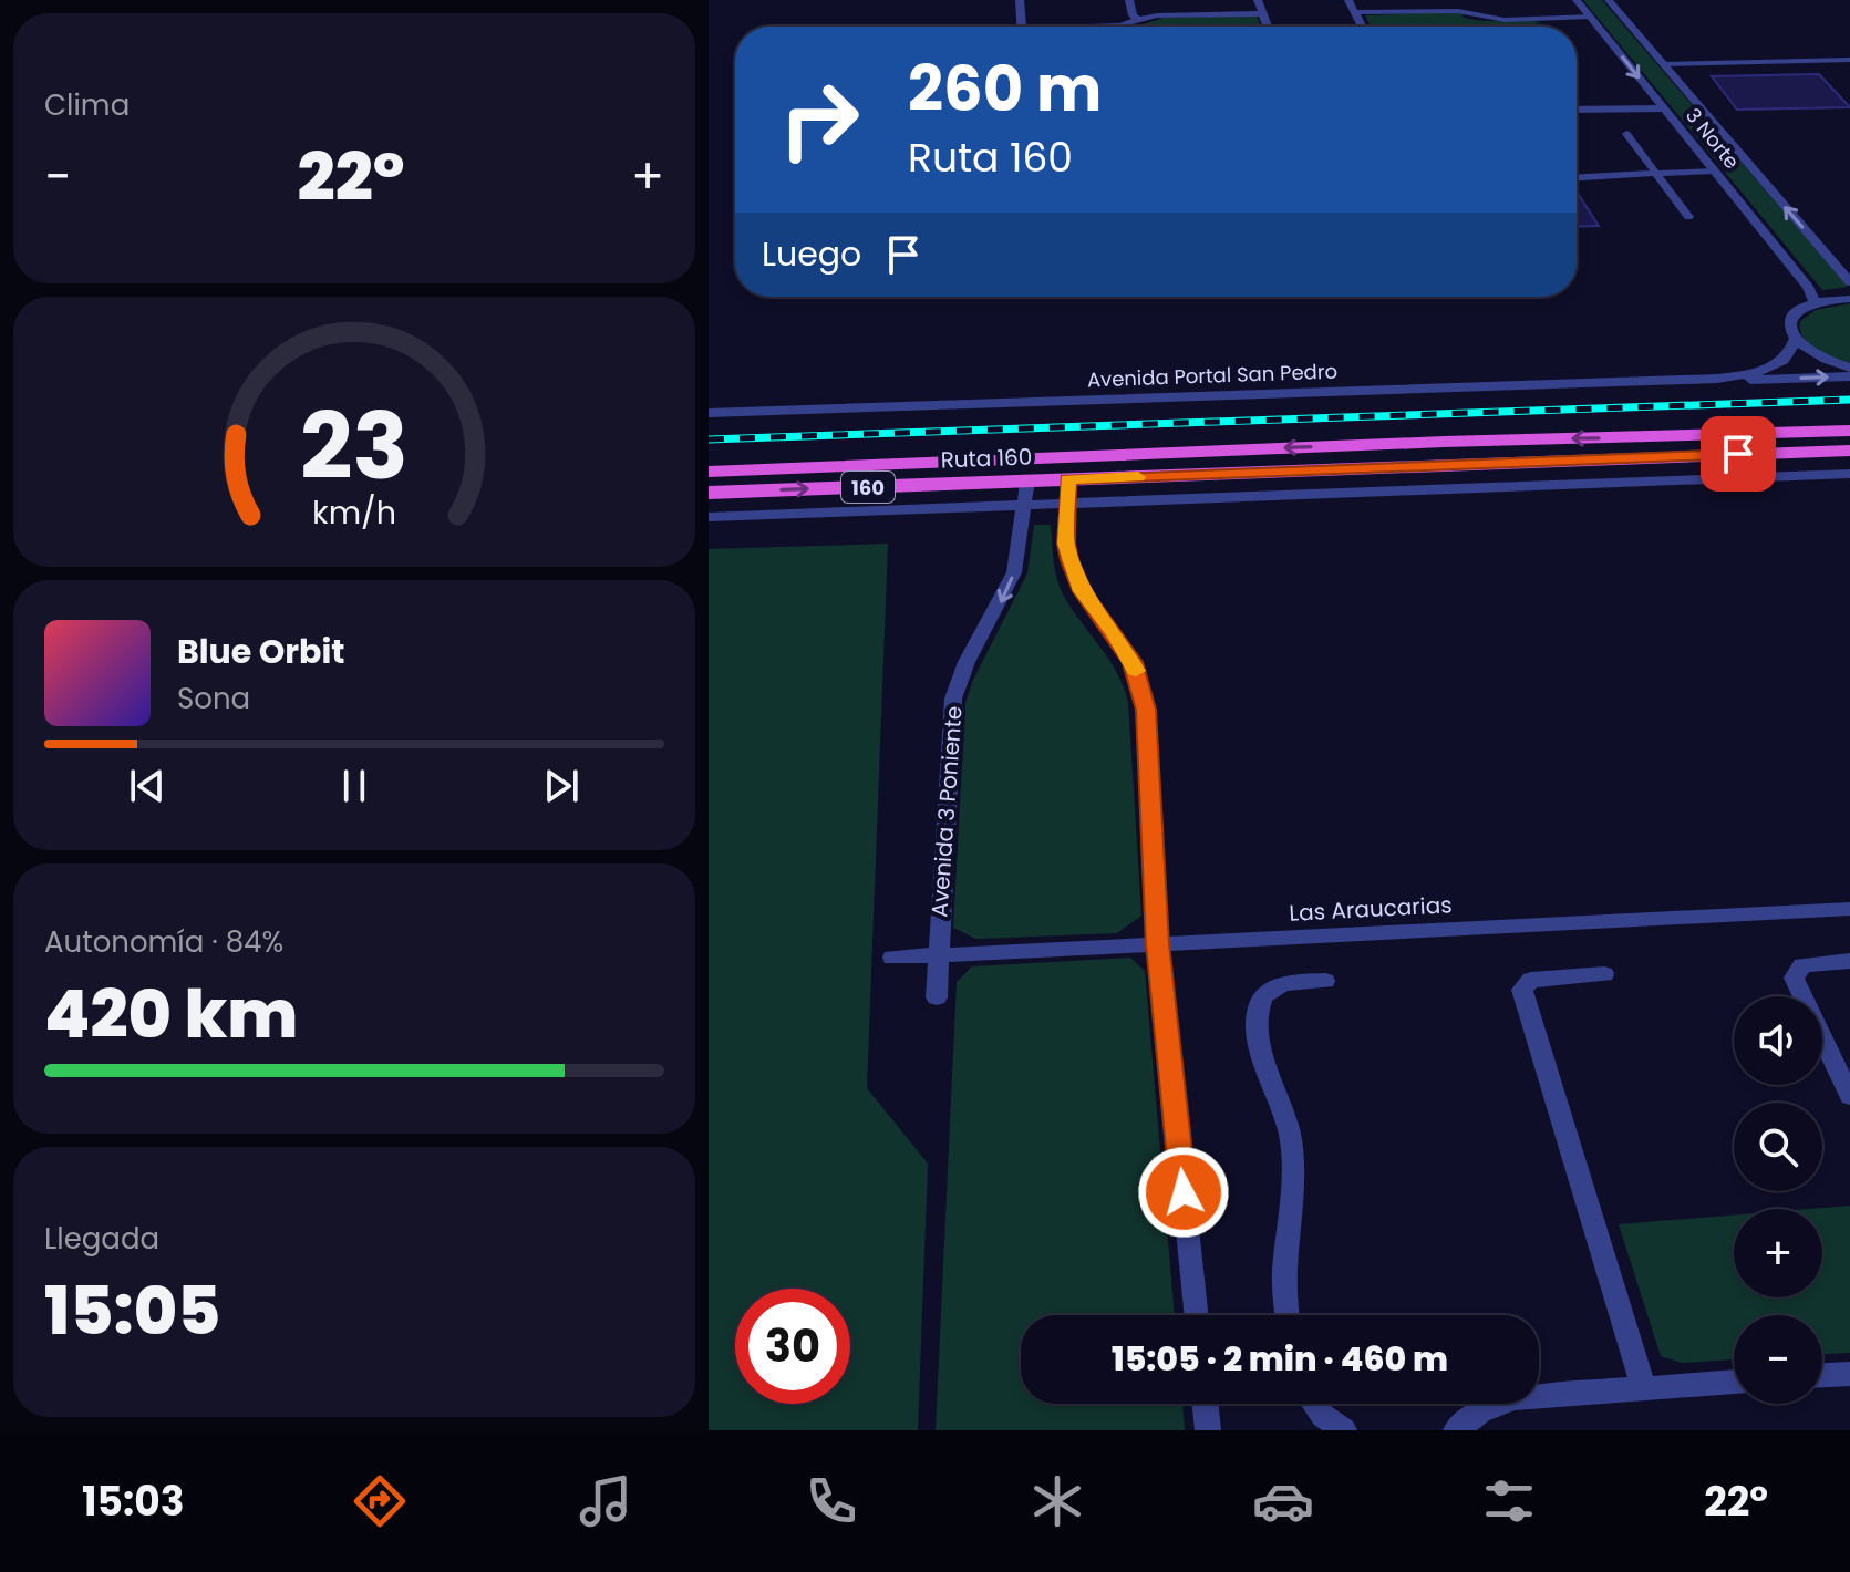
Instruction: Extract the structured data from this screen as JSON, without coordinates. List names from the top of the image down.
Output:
{
  "streets": {
    "highway": ["Ruta 160", "160"],
    "street": [
      "3 Norte",
      "Avenida Portal San Pedro",
      "Avenida 3 Poniente",
      "Las Araucarias"
    ]
  },
  "crossings": [
    ["Ruta 160", "Avenida 3 Poniente"],
    ["Avenida 3 Poniente", "Las Araucarias"]
  ],
  "one_way": ["Avenida 3 Poniente"],
  "page": {
    "tile": [
      "Clima",
      ["Autonomía · 84%", "420 km"],
      ["Llegada", "15:05"]
    ],
    "turn": ["260 m", "Ruta 160"],
    "heat": ["−", "22°", "+"],
    "then": "Luego",
    "song": ["Blue Orbit", "Sona"],
    "map_buttons": ["+", "−"],
    "limit": "30",
    "trip": "15:05 · 2 min · 460 m",
    "tabs": ["15:03", "22°"],
    "gauge": ["23", "km/h"]
  }
}
